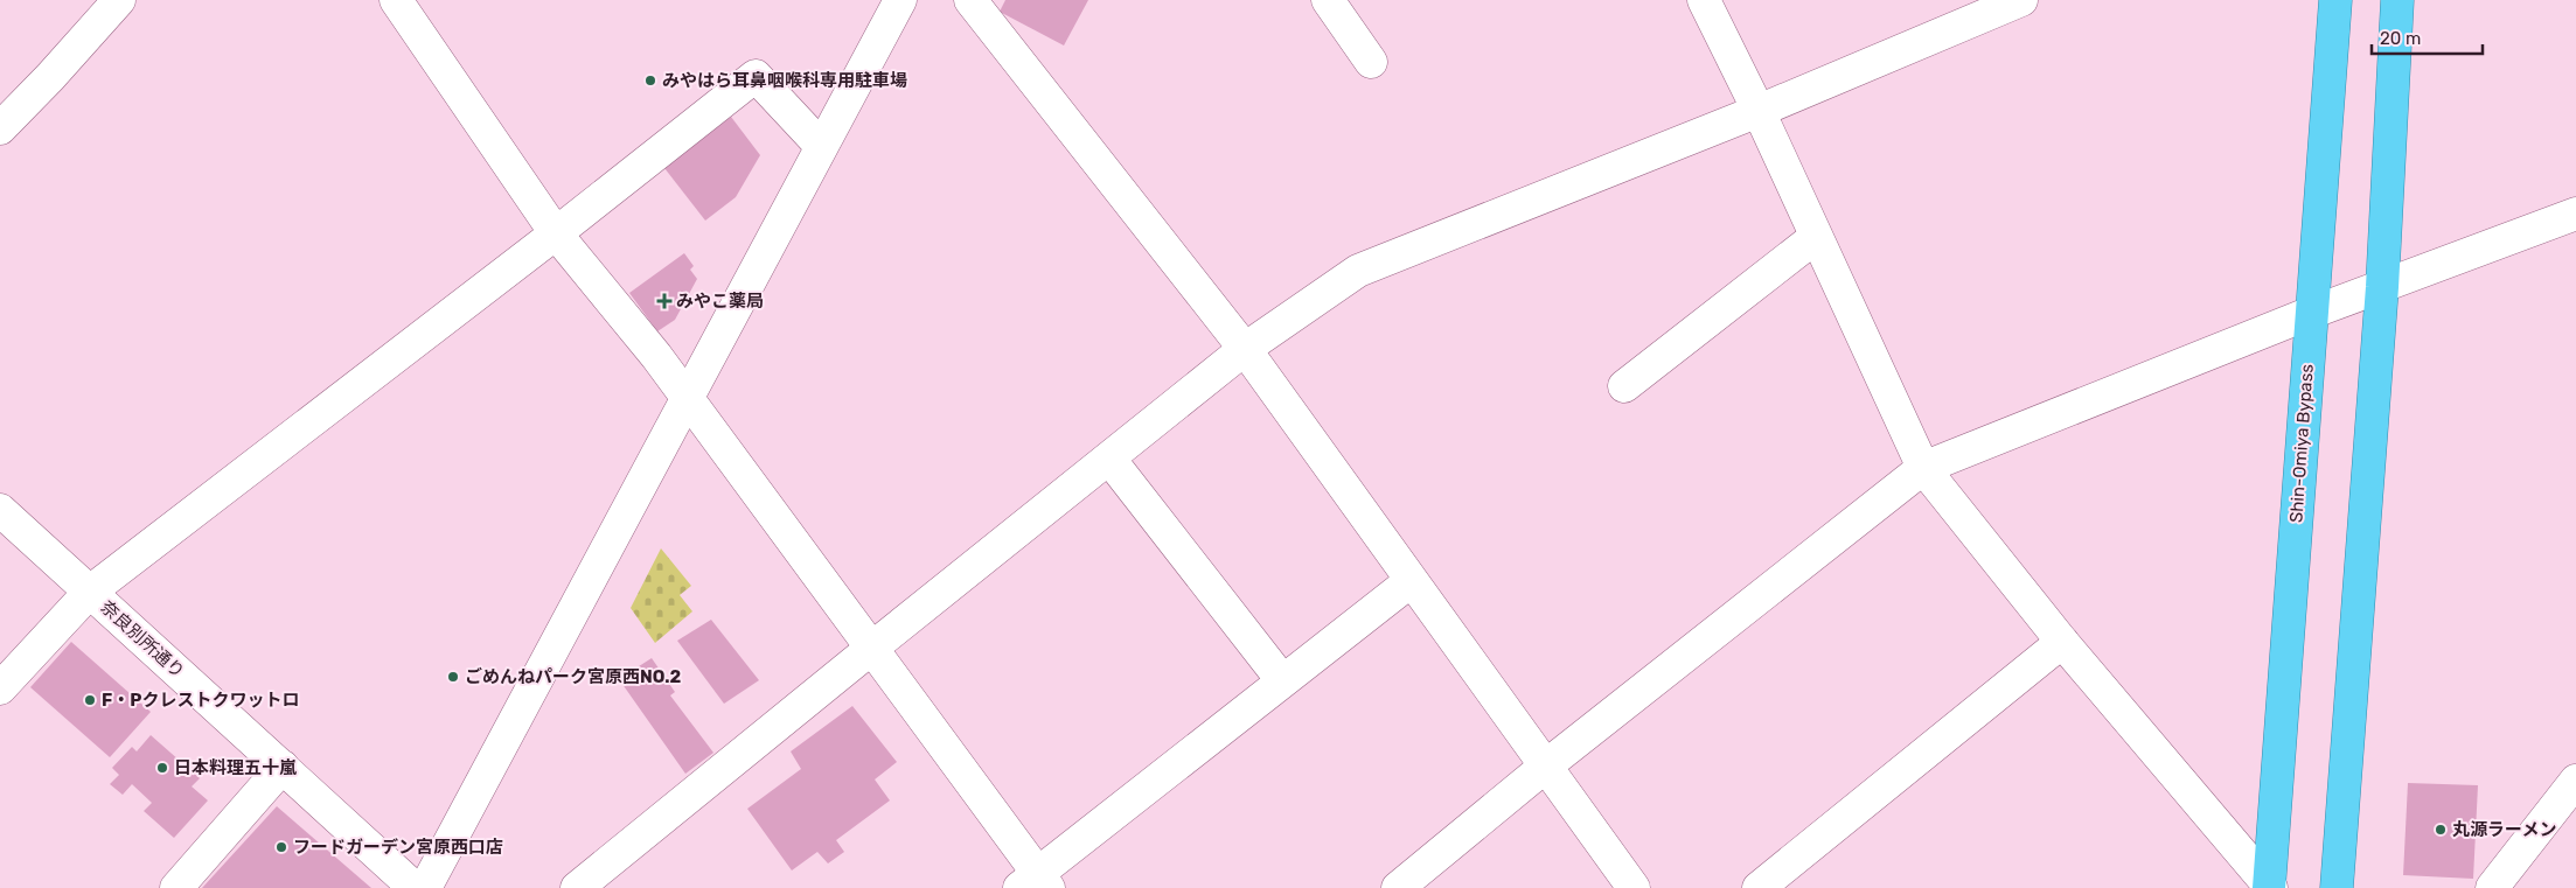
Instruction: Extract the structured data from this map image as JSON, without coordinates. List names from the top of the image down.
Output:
{
  "streets": {
    "highway": ["Shin-Omiya Bypass"],
    "street": ["奈良別所通り"]
  },
  "places": {
    "other": [
      "みやはら耳鼻咽喉科専用駐車場",
      "ごめんねパーク宮原西NO.2",
      "F・Pクレストクワットロ",
      "日本料理五十嵐",
      "丸源ラーメン",
      "フードガーデン宮原西口店"
    ],
    "health": ["みやこ薬局"]
  },
  "scale_bar": "20 m"
}
